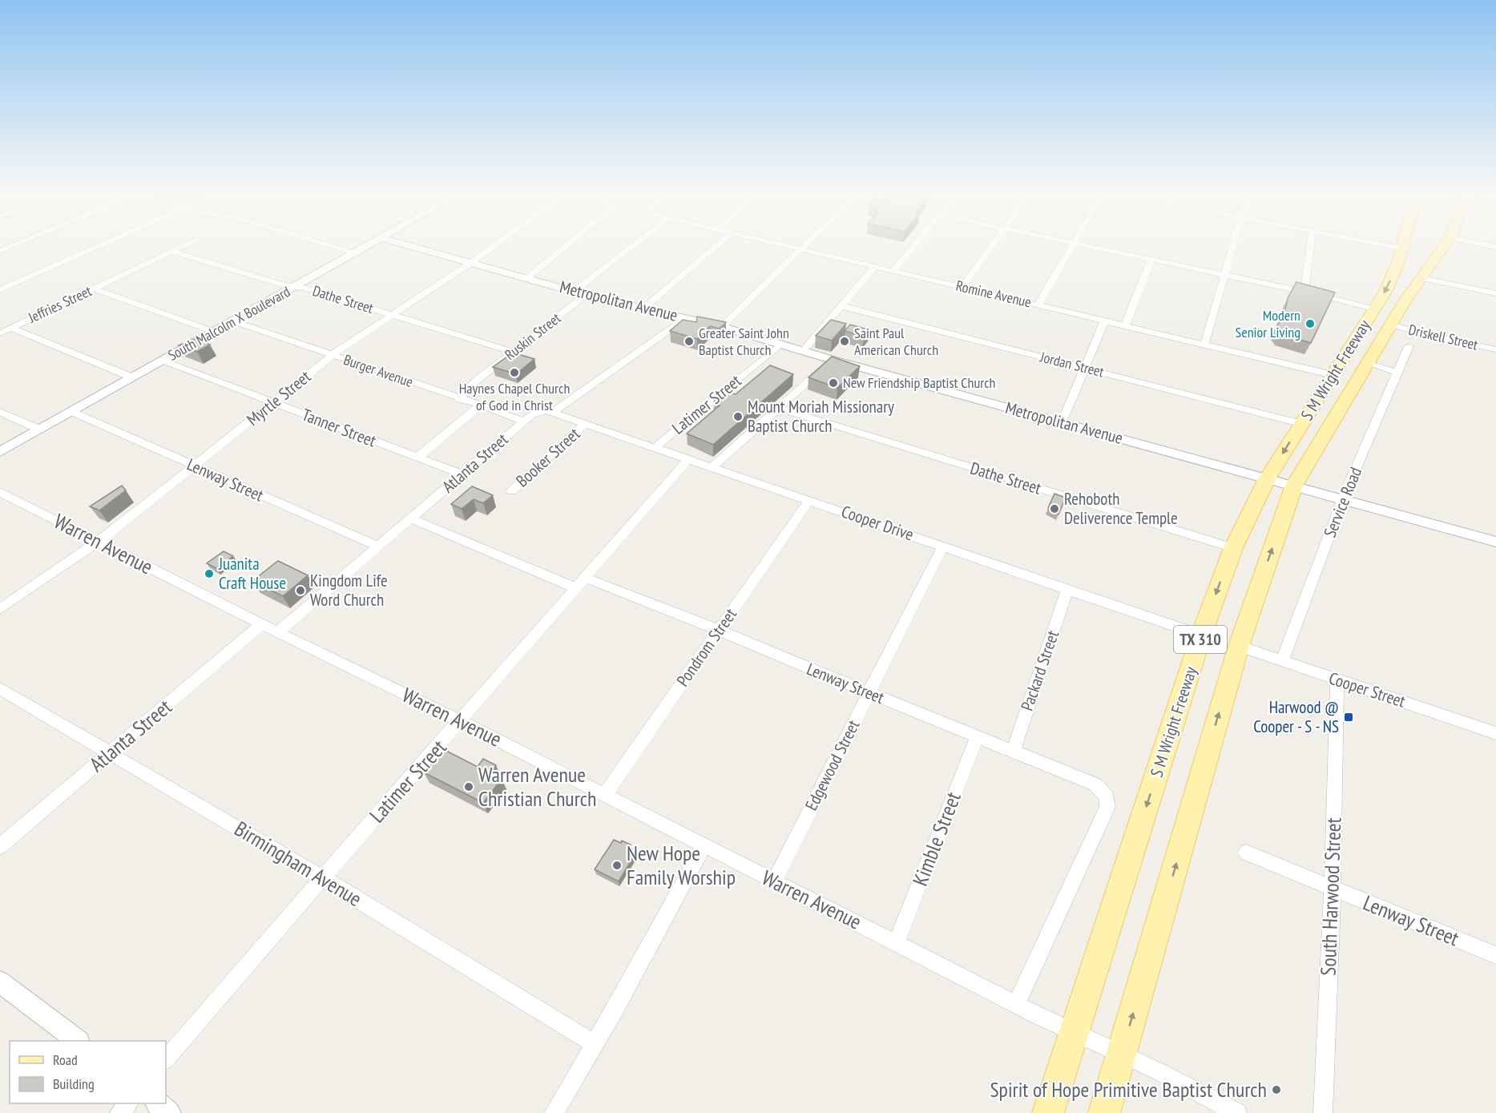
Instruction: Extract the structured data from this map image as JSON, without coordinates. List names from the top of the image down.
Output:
{
  "streets": {
    "main road": ["S M Wright Freeway", "TX 310"],
    "street": [
      "Romine Avenue",
      "Dathe Street",
      "Metropolitan Avenue",
      "Jeffries Street",
      "South Malcolm X Boulevard",
      "Ruskin Street",
      "Driskell Street",
      "Jordan Street",
      "Burger Avenue",
      "Myrtle Street",
      "Latimer Street",
      "Tanner Street",
      "Booker Street",
      "Atlanta Street",
      "Lenway Street",
      "Service Road",
      "Cooper Drive",
      "Warren Avenue",
      "Pondrom Street",
      "Packard Street",
      "Cooper Street",
      "Edgewood Street",
      "Kimble Street",
      "Birmingham Avenue",
      "South Harwood Street"
    ]
  },
  "crossings": [
    ["Romine Avenue", "S M Wright Freeway"],
    ["Dathe Street", "Jeffries Street"],
    ["Dathe Street", "South Malcolm X Boulevard"],
    ["Dathe Street", "Ruskin Street"],
    ["Dathe Street", "S M Wright Freeway"],
    ["Dathe Street", "Myrtle Street"],
    ["Metropolitan Avenue", "Ruskin Street"],
    ["Metropolitan Avenue", "S M Wright Freeway"],
    ["Metropolitan Avenue", "Myrtle Street"],
    ["Metropolitan Avenue", "Latimer Street"],
    ["Metropolitan Avenue", "Atlanta Street"],
    ["Metropolitan Avenue", "Service Road"],
    ["South Malcolm X Boulevard", "Burger Avenue"],
    ["South Malcolm X Boulevard", "Tanner Street"],
    ["South Malcolm X Boulevard", "Lenway Street"],
    ["Ruskin Street", "Burger Avenue"],
    ["Driskell Street", "S M Wright Freeway"],
    ["Jordan Street", "S M Wright Freeway"],
    ["S M Wright Freeway", "Cooper Drive"],
    ["S M Wright Freeway", "Warren Avenue"],
    ["S M Wright Freeway", "Cooper Street"],
    ["Burger Avenue", "Myrtle Street"],
    ["Burger Avenue", "Atlanta Street"],
    ["Myrtle Street", "Tanner Street"],
    ["Myrtle Street", "Lenway Street"],
    ["Myrtle Street", "Warren Avenue"],
    ["Latimer Street", "Lenway Street"],
    ["Latimer Street", "Cooper Drive"],
    ["Latimer Street", "Warren Avenue"],
    ["Latimer Street", "Birmingham Avenue"],
    ["Tanner Street", "Atlanta Street"],
    ["Booker Street", "Cooper Drive"],
    ["Atlanta Street", "Lenway Street"],
    ["Atlanta Street", "Cooper Drive"],
    ["Atlanta Street", "Warren Avenue"],
    ["Atlanta Street", "Birmingham Avenue"],
    ["Lenway Street", "Warren Avenue"],
    ["Lenway Street", "Pondrom Street"],
    ["Lenway Street", "Packard Street"],
    ["Lenway Street", "Edgewood Street"],
    ["Lenway Street", "Kimble Street"],
    ["Lenway Street", "South Harwood Street"],
    ["Service Road", "Cooper Street"],
    ["Cooper Drive", "Pondrom Street"],
    ["Cooper Drive", "Packard Street"],
    ["Cooper Drive", "Edgewood Street"],
    ["Warren Avenue", "Pondrom Street"],
    ["Warren Avenue", "Edgewood Street"],
    ["Warren Avenue", "Kimble Street"],
    ["Cooper Street", "South Harwood Street"]
  ],
  "places": {
    "other": [
      "Modern Senior Living",
      "Greater Saint John Baptist Church",
      "Saint Paul American Church",
      "Haynes Chapel Church of God in Christ",
      "New Friendship Baptist Church",
      "Mount Moriah Missionary Baptist Church",
      "Rehoboth Deliverence Temple",
      "Juanita Craft House",
      "Kingdom Life Word Church",
      "Warren Avenue Christian Church",
      "New Hope Family Worship",
      "Spirit of Hope Primitive Baptist Church"
    ],
    "transit": ["Harwood @ Cooper - S - NS"]
  },
  "legend": ["Road", "Building"]
}
